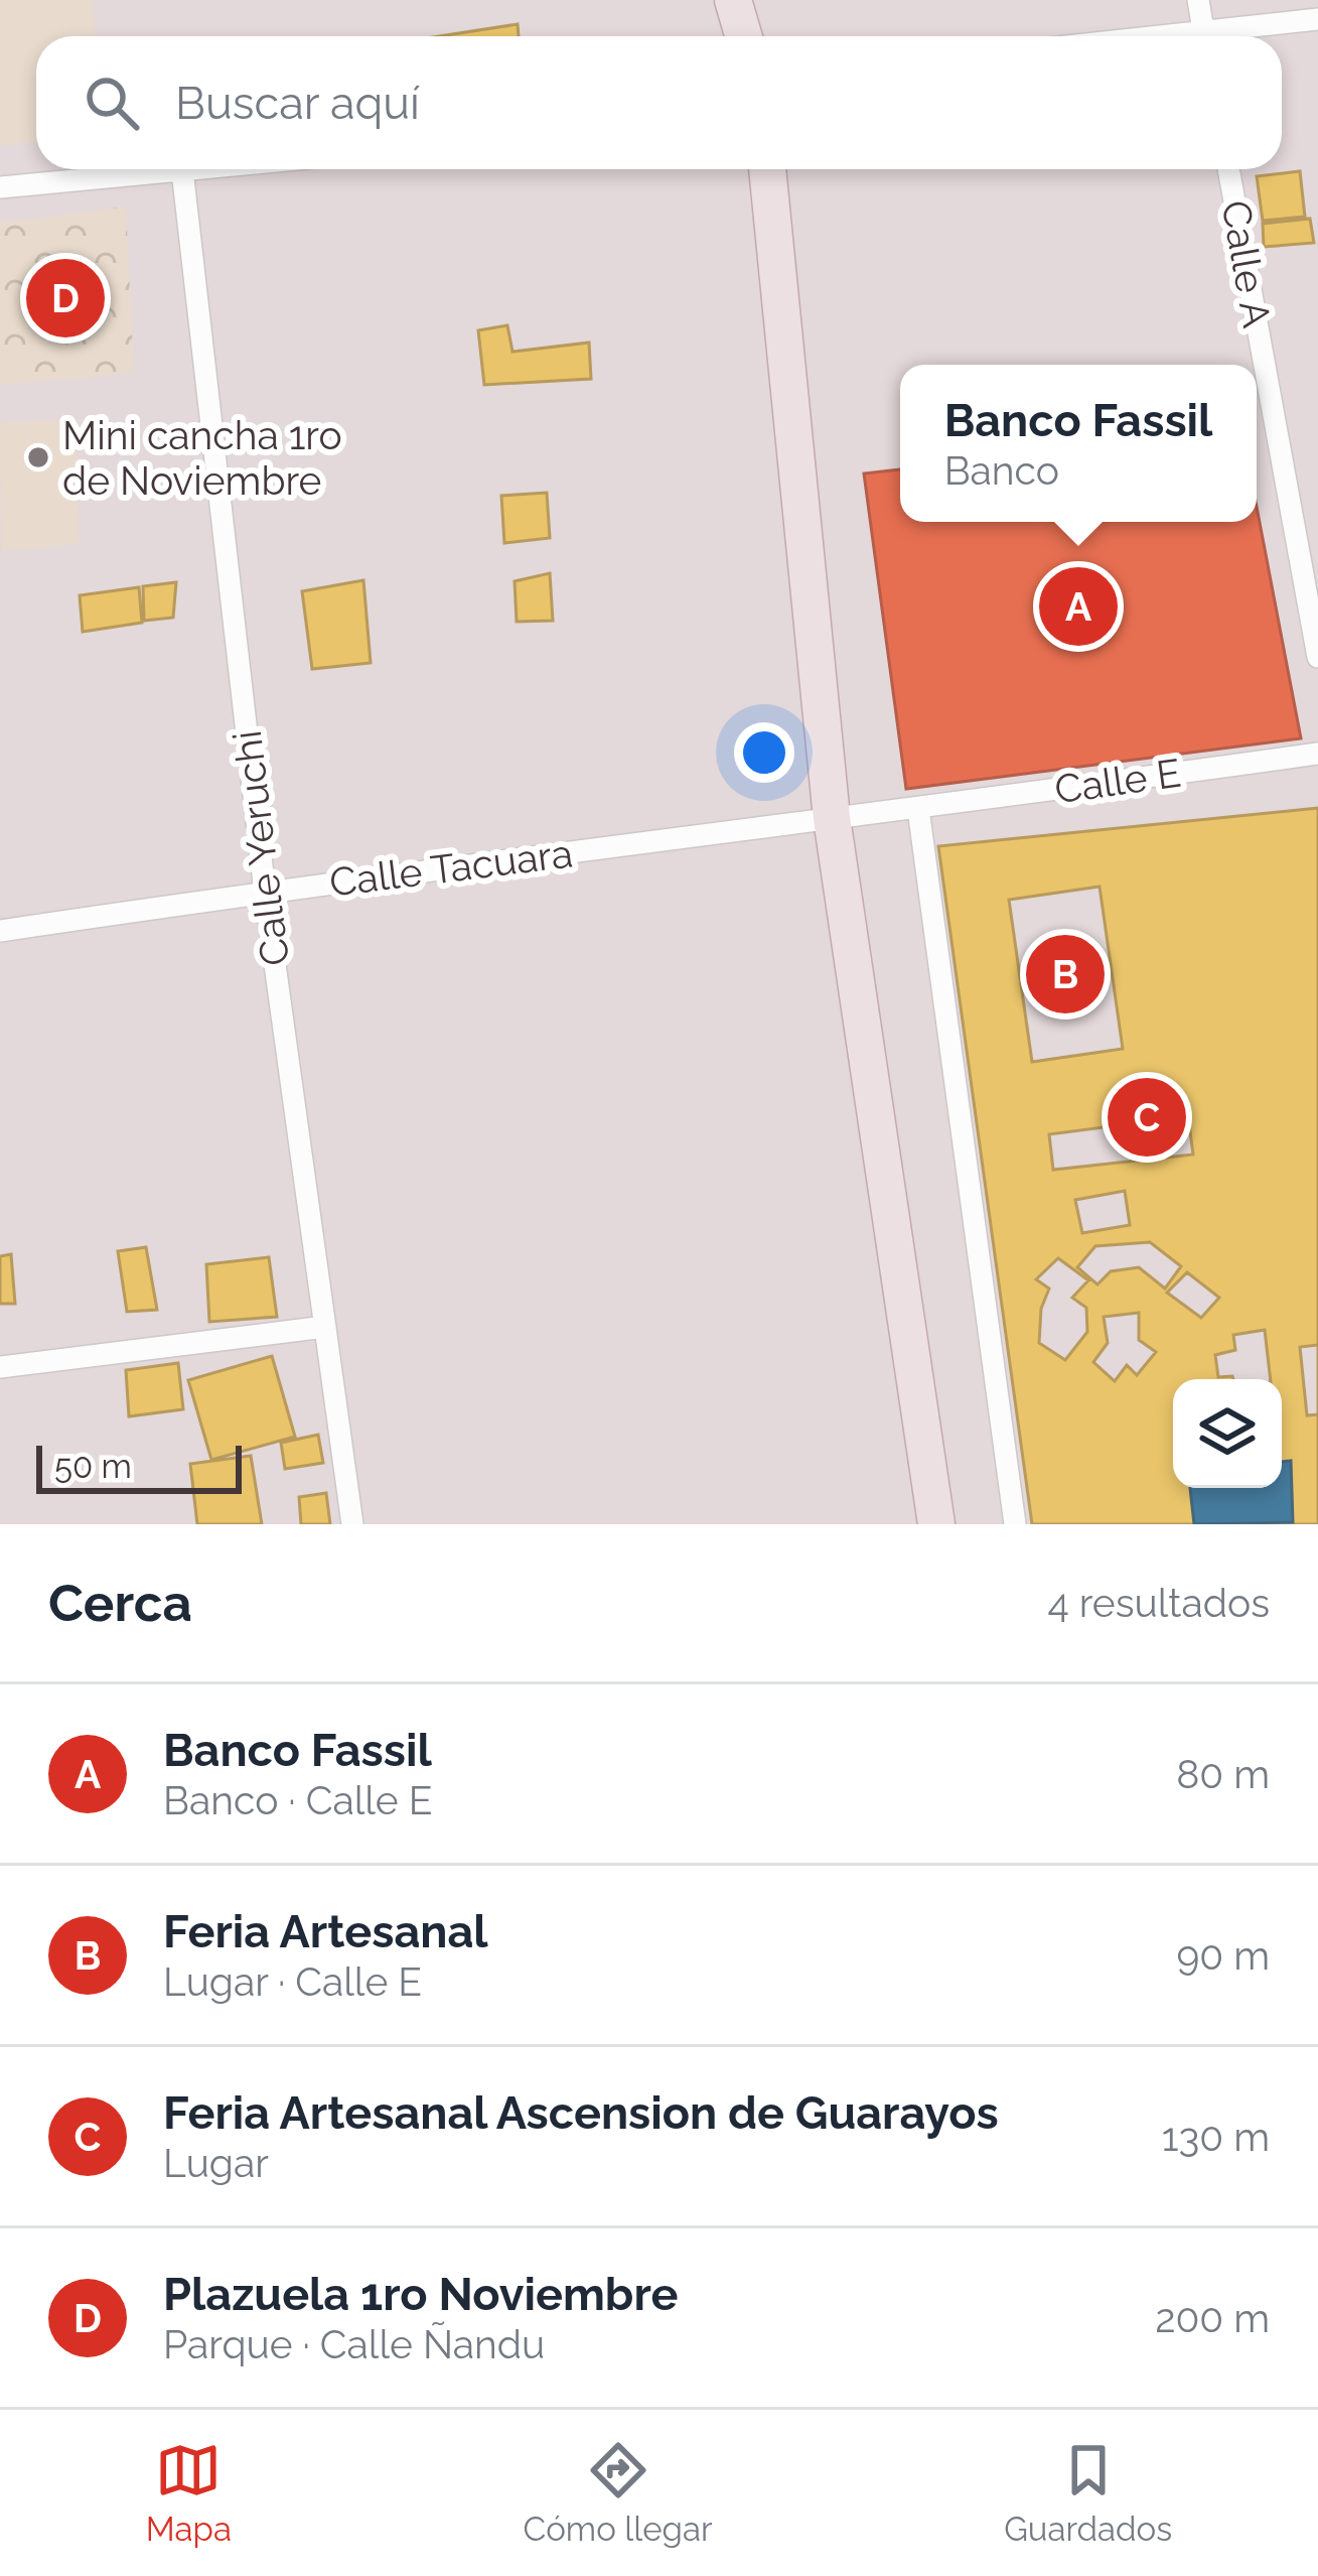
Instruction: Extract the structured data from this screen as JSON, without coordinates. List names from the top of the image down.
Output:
{
  "streets": {
    "street": [
      "Calle A",
      "Calle E",
      "Calle Yeruchi",
      "Calle Tacuara"
    ]
  },
  "crossings": [
    ["Calle E", "Calle Tacuara"],
    ["Calle Yeruchi", "Calle Tacuara"]
  ],
  "places": ["Mini cancha 1ro de Noviembre"],
  "scale_bar": "50 m",
  "page": {
    "search": "Buscar aquí",
    "pins": [
      "D",
      "A",
      "B",
      "C"
    ],
    "popup": ["Banco Fassil", "Banco"],
    "scale": "50 m",
    "heading": ["Cerca", "4 resultados"],
    "list": [
      {
        "mark": "A",
        "name": "Banco Fassil",
        "note": "Banco · Calle E",
        "value": "80 m"
      },
      {
        "mark": "B",
        "name": "Feria Artesanal",
        "note": "Lugar · Calle E",
        "value": "90 m"
      },
      {
        "mark": "C",
        "name": "Feria Artesanal Ascension de Guarayos",
        "note": "Lugar",
        "value": "130 m"
      },
      {
        "mark": "D",
        "name": "Plazuela 1ro Noviembre",
        "note": "Parque · Calle Ñandu",
        "value": "200 m"
      }
    ],
    "nav": ["Mapa", "Cómo llegar", "Guardados"]
  }
}
